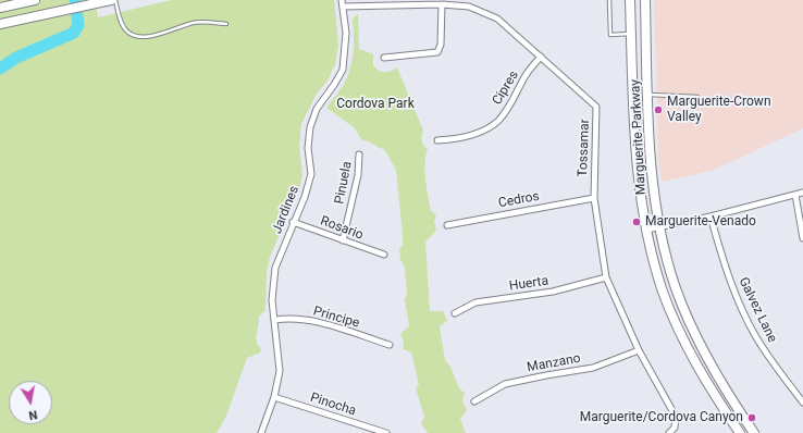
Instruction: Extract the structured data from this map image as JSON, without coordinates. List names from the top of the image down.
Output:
{
  "streets": {
    "main road": ["Marguerite Parkway"],
    "street": [
      "Cipres",
      "Tossamar",
      "Pinuela",
      "Cedros",
      "Jardines",
      "Rosario",
      "Huerta",
      "Galvez Lane",
      "Principe",
      "Manzano",
      "Pinocha"
    ]
  },
  "crossings": [
    ["Cipres", "Tossamar"],
    ["Tossamar", "Cedros"],
    ["Tossamar", "Jardines"],
    ["Tossamar", "Huerta"],
    ["Tossamar", "Manzano"],
    ["Pinuela", "Rosario"],
    ["Jardines", "Rosario"],
    ["Jardines", "Principe"],
    ["Jardines", "Pinocha"]
  ],
  "parks": ["Cordova Park"],
  "places": ["Marguerite-Crown Valley", "Marguerite-Venado", "Marguerite/Cordova Canyon"],
  "north": "bottom"
}
